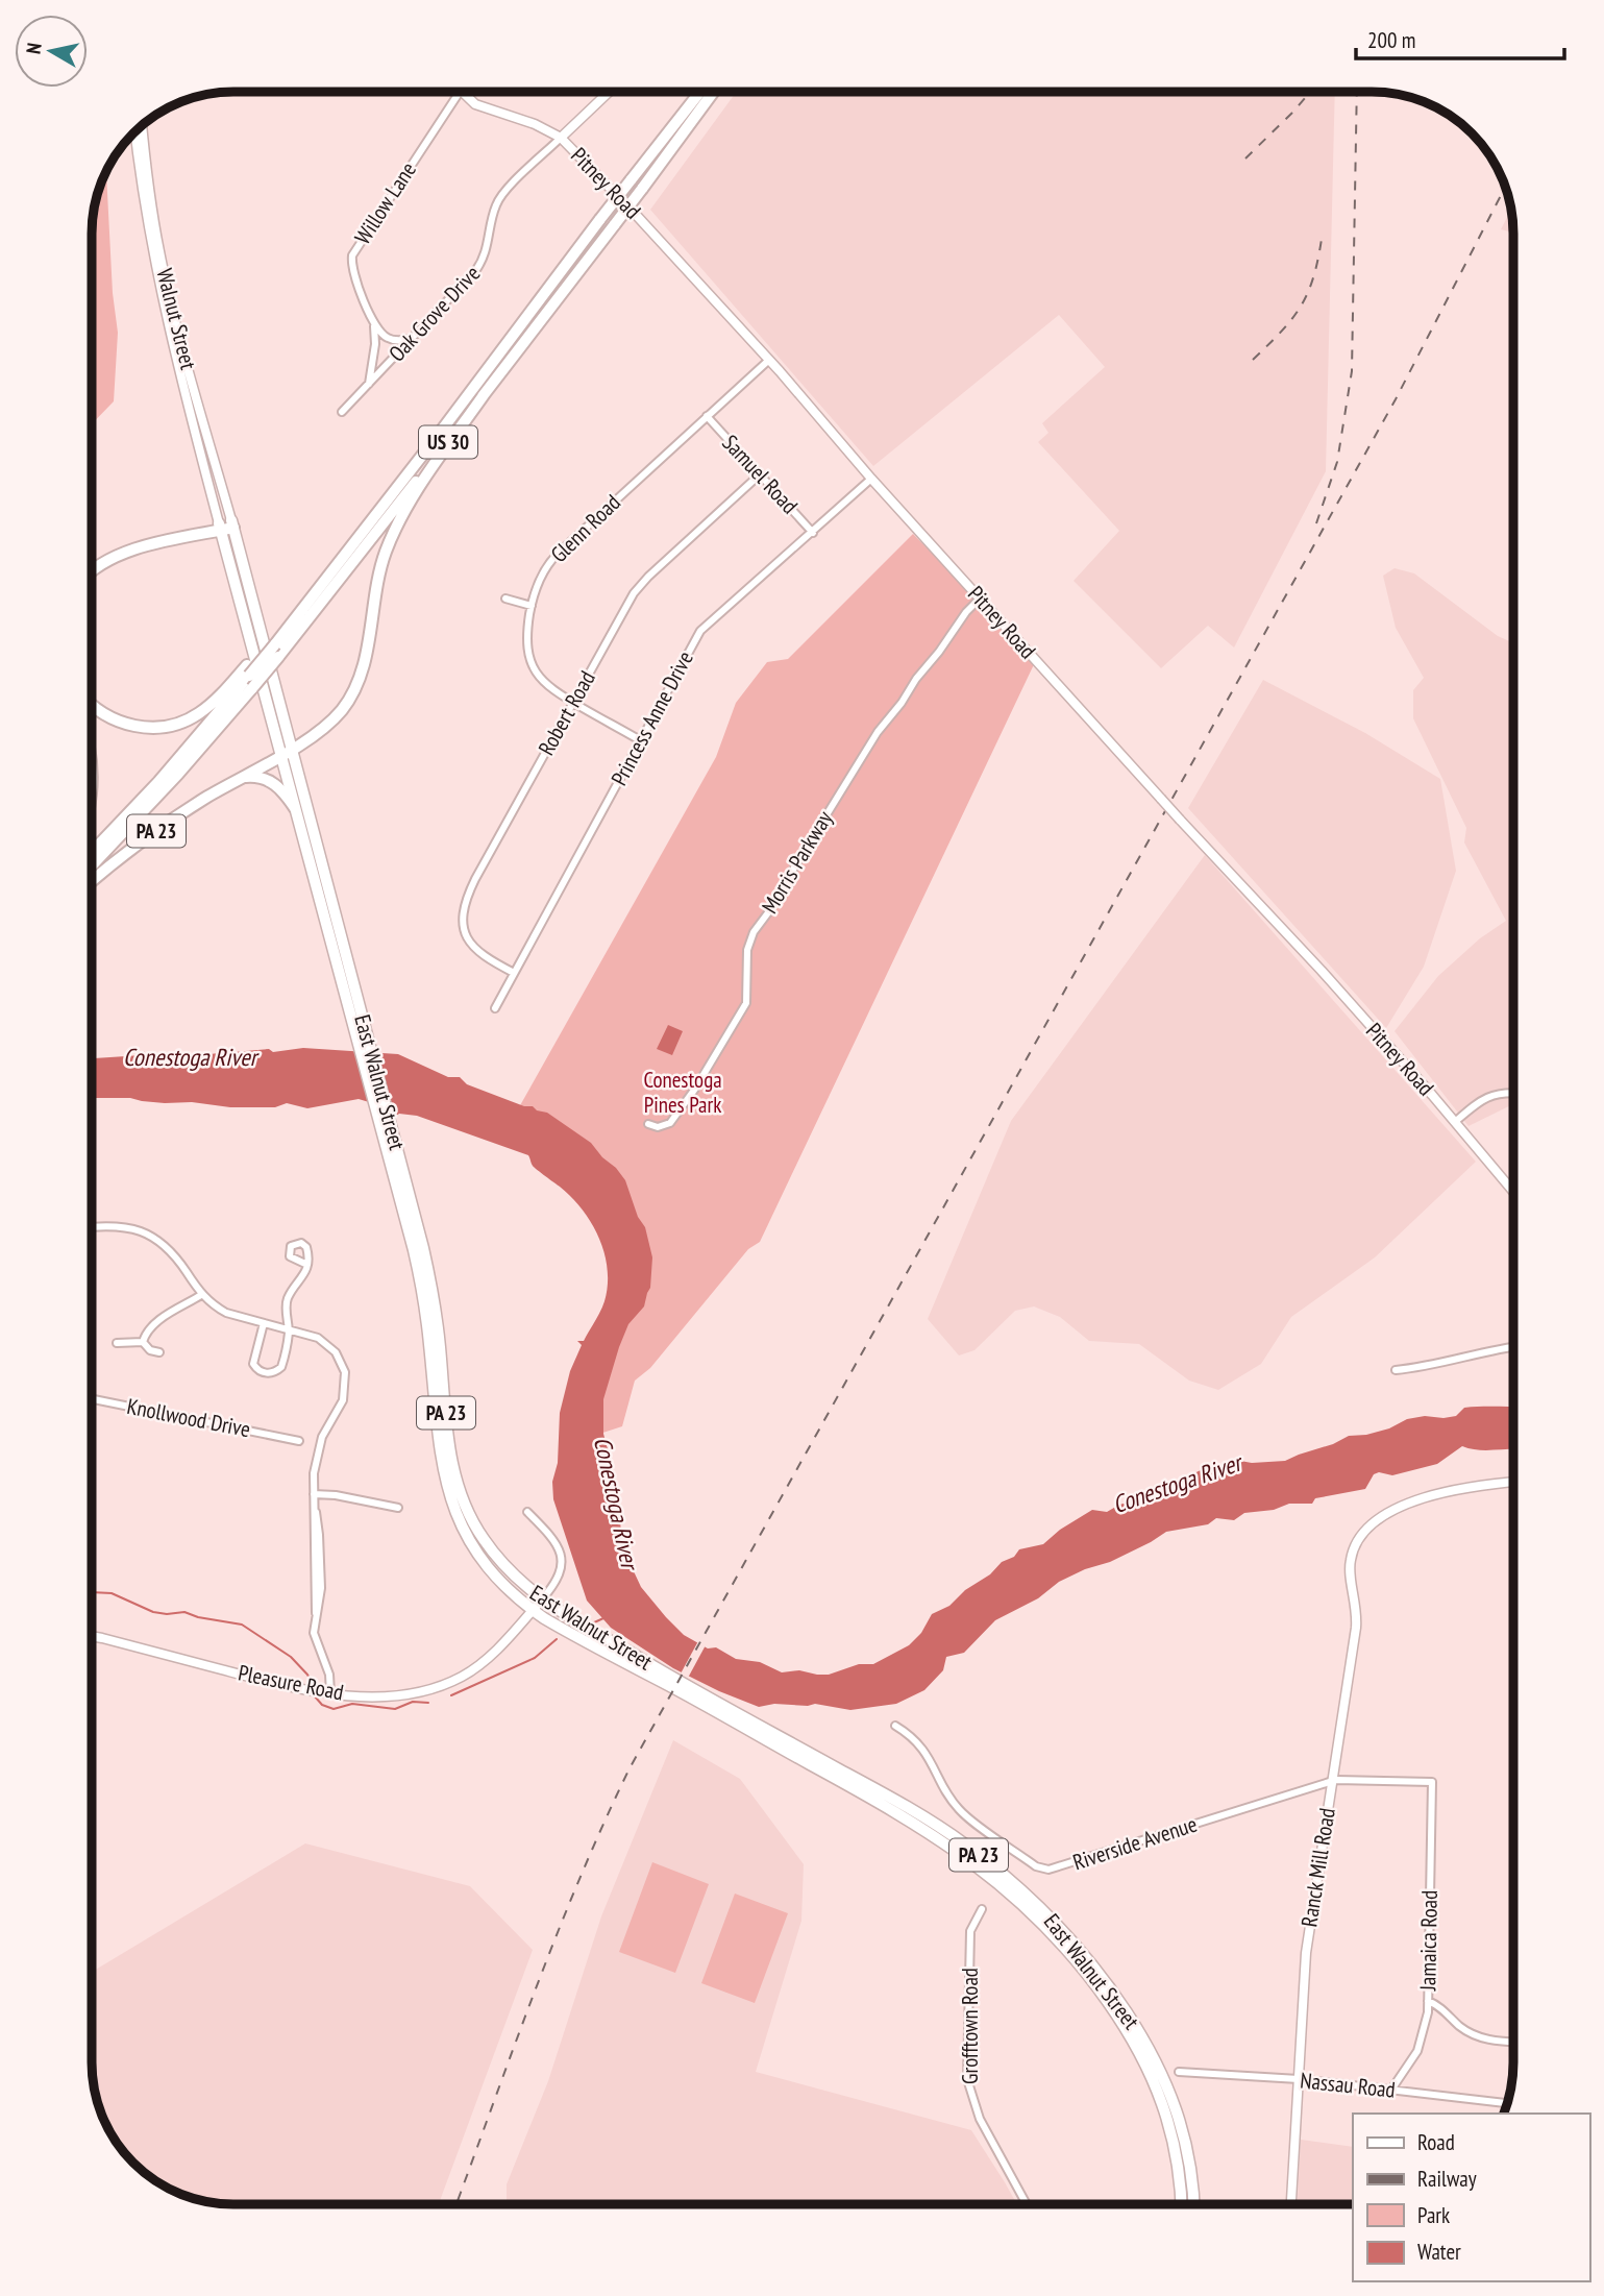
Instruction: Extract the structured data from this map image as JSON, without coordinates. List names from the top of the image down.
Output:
{
  "streets": {
    "highway": ["US 30", "PA 23"],
    "main road": [
      "Pitney Road",
      "Walnut Street",
      "East Walnut Street",
      "Pleasure Road",
      "Ranck Mill Road"
    ],
    "street": [
      "Willow Lane",
      "Oak Grove Drive",
      "Samuel Road",
      "Glenn Road",
      "Robert Road",
      "Princess Anne Drive",
      "Morris Parkway",
      "Knollwood Drive",
      "Riverside Avenue",
      "Jamaica Road",
      "Grofftown Road",
      "Nassau Road"
    ]
  },
  "crossings": [
    ["Pitney Road", "Willow Lane"],
    ["Pitney Road", "Oak Grove Drive"],
    ["Pitney Road", "Glenn Road"],
    ["Pitney Road", "Princess Anne Drive"],
    ["Pitney Road", "Morris Parkway"],
    ["Willow Lane", "Oak Grove Drive"],
    ["Walnut Street", "East Walnut Street"],
    ["Samuel Road", "Glenn Road"],
    ["Samuel Road", "Robert Road"],
    ["Samuel Road", "Princess Anne Drive"],
    ["Glenn Road", "Robert Road"],
    ["Glenn Road", "Princess Anne Drive"],
    ["Robert Road", "Princess Anne Drive"],
    ["PA 23", "East Walnut Street"],
    ["East Walnut Street", "Pleasure Road"],
    ["Riverside Avenue", "Ranck Mill Road"],
    ["Riverside Avenue", "Jamaica Road"],
    ["Ranck Mill Road", "Nassau Road"],
    ["Jamaica Road", "Nassau Road"]
  ],
  "water": ["Conestoga River"],
  "parks": ["Conestoga Pines Park"],
  "legend": [
    "Road",
    "Railway",
    "Park",
    "Water"
  ],
  "scale_bar": "200 m",
  "north": "left"
}
